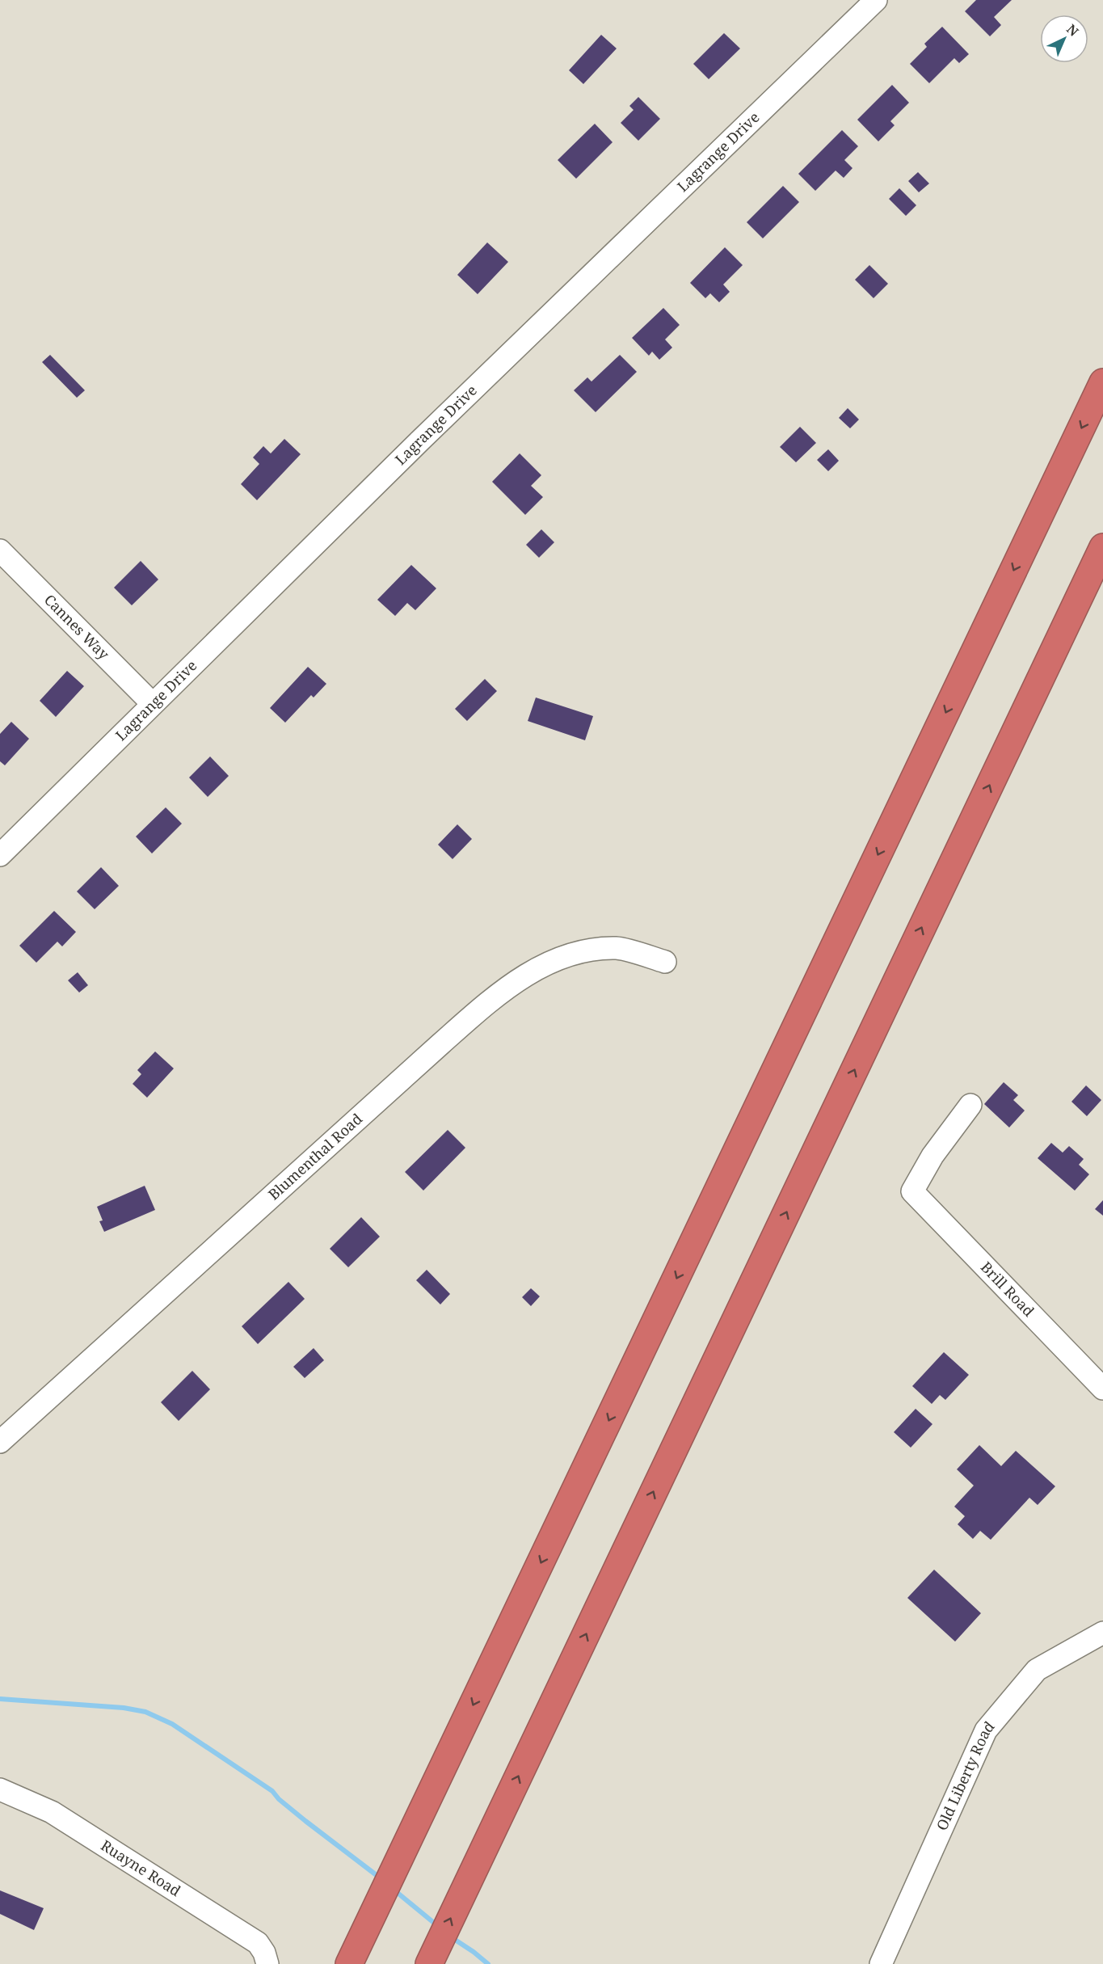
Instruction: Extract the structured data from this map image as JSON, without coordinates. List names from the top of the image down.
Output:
{
  "streets": {
    "street": [
      "Lagrange Drive",
      "Cannes Way",
      "Blumenthal Road",
      "Brill Road",
      "Old Liberty Road",
      "Ruayne Road"
    ]
  },
  "crossings": [
    ["Lagrange Drive", "Cannes Way"]
  ],
  "north": "top right"
}
